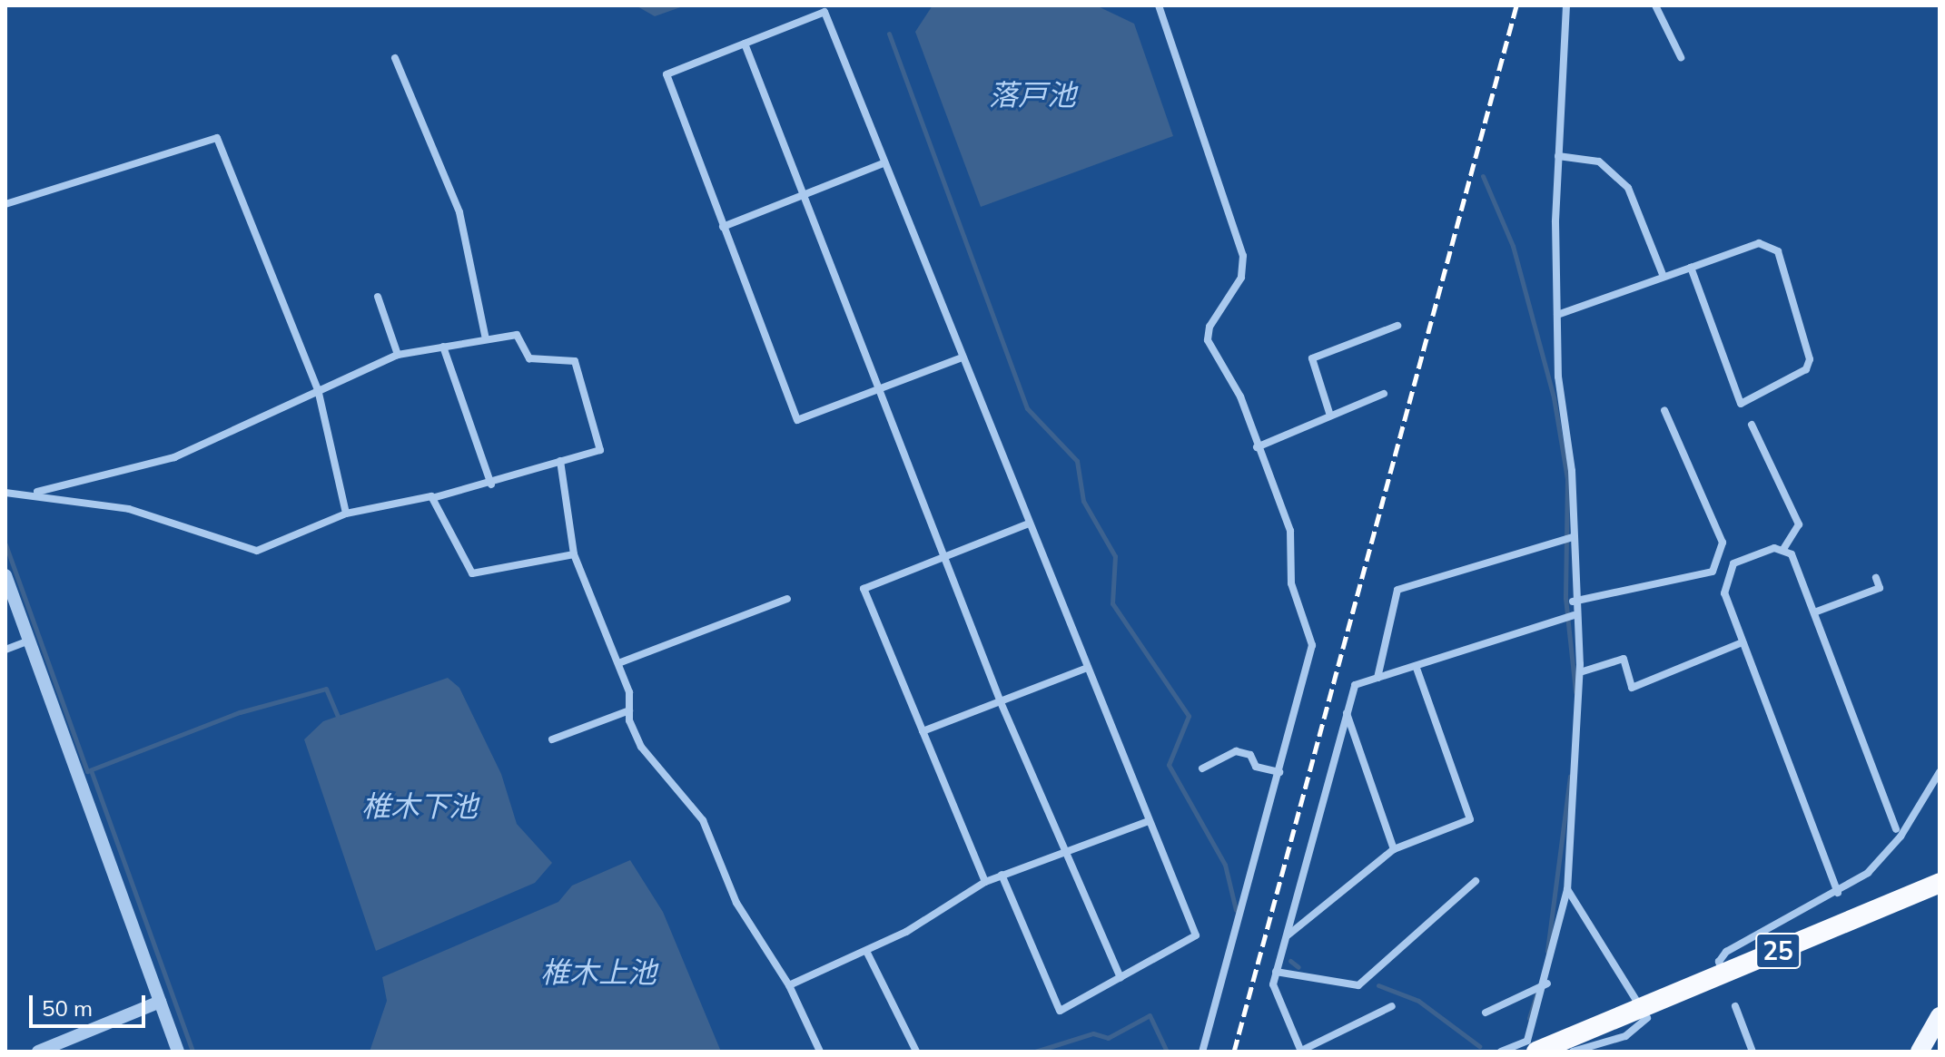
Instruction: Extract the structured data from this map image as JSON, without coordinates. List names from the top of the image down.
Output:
{
  "streets": {
    "highway": ["25"]
  },
  "water": ["落戸池", "椎木下池", "椎木上池"],
  "scale_bar": "50 m"
}
